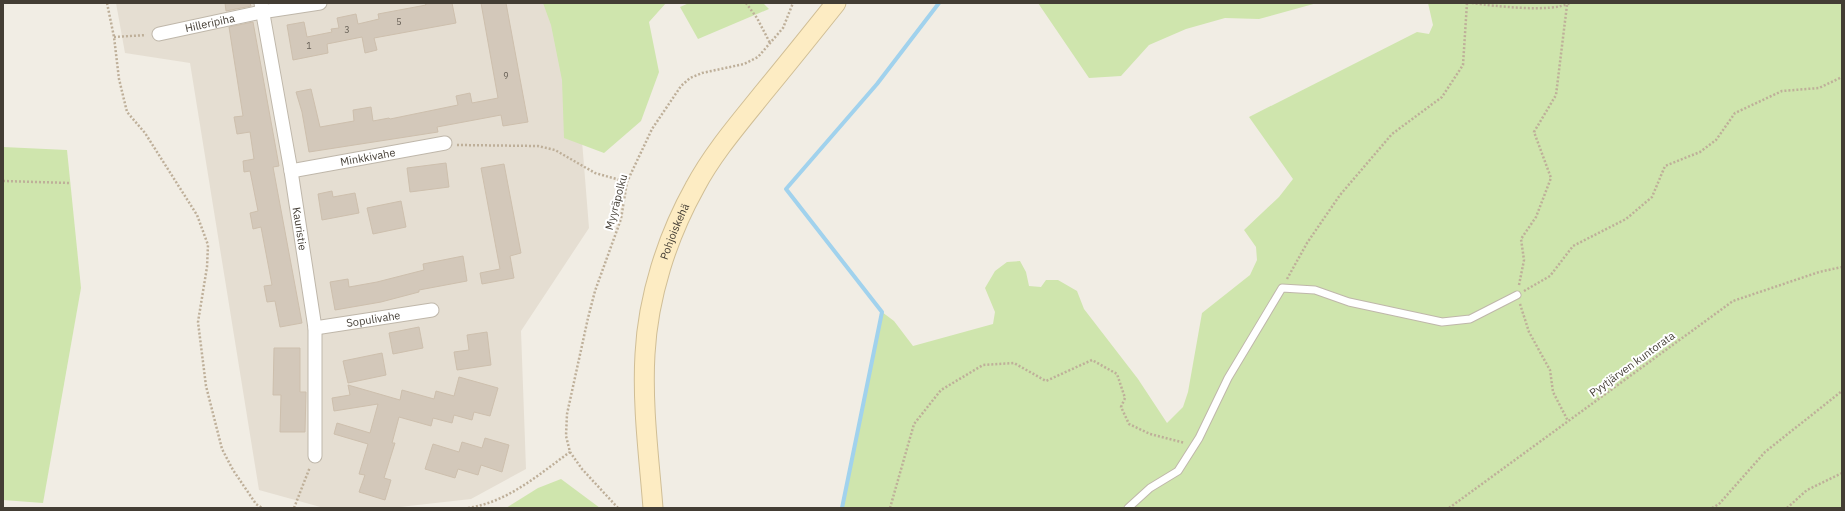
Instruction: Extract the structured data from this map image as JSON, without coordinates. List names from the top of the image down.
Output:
{
  "streets": {
    "main road": ["Pohjoiskehä"],
    "street": [
      "Hilleripiha",
      "Minkkivahe",
      "Kauristie",
      "Sopulivahe"
    ],
    "path": ["Myyräpolku", "Pyytjärven kuntorata"]
  },
  "crossings": [
    ["Hilleripiha", "Kauristie"],
    ["Minkkivahe", "Kauristie"],
    ["Kauristie", "Sopulivahe"]
  ],
  "house_numbers": [
    "5",
    "3",
    "1",
    "9"
  ]
}
